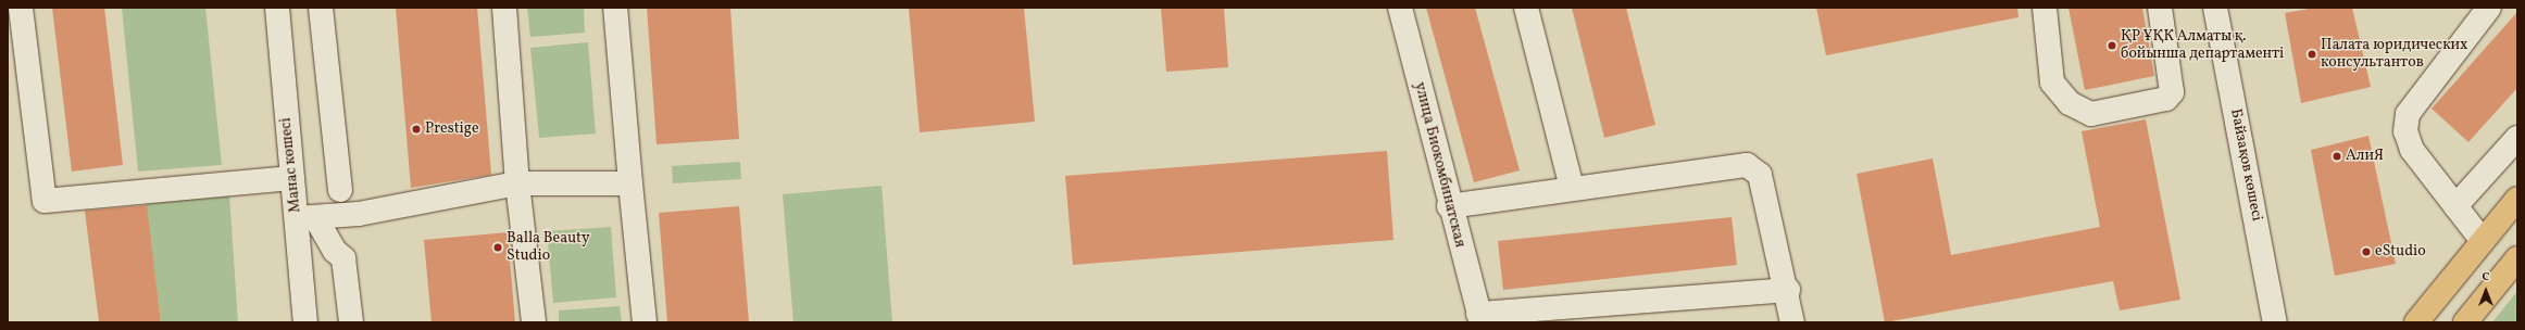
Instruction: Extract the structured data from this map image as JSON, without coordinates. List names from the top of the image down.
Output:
{
  "streets": {
    "street": ["Манас көшесі", "улица Биокомбинатская", "Байзақов көшесі"]
  },
  "places": [
    "ҚР ҰҚК Алматы қ. бойынша департаменті",
    "Палата юридических консультантов",
    "Prestige",
    "АлиЯ",
    "Balla Beauty Studio",
    "eStudio"
  ],
  "north": "top"
}
